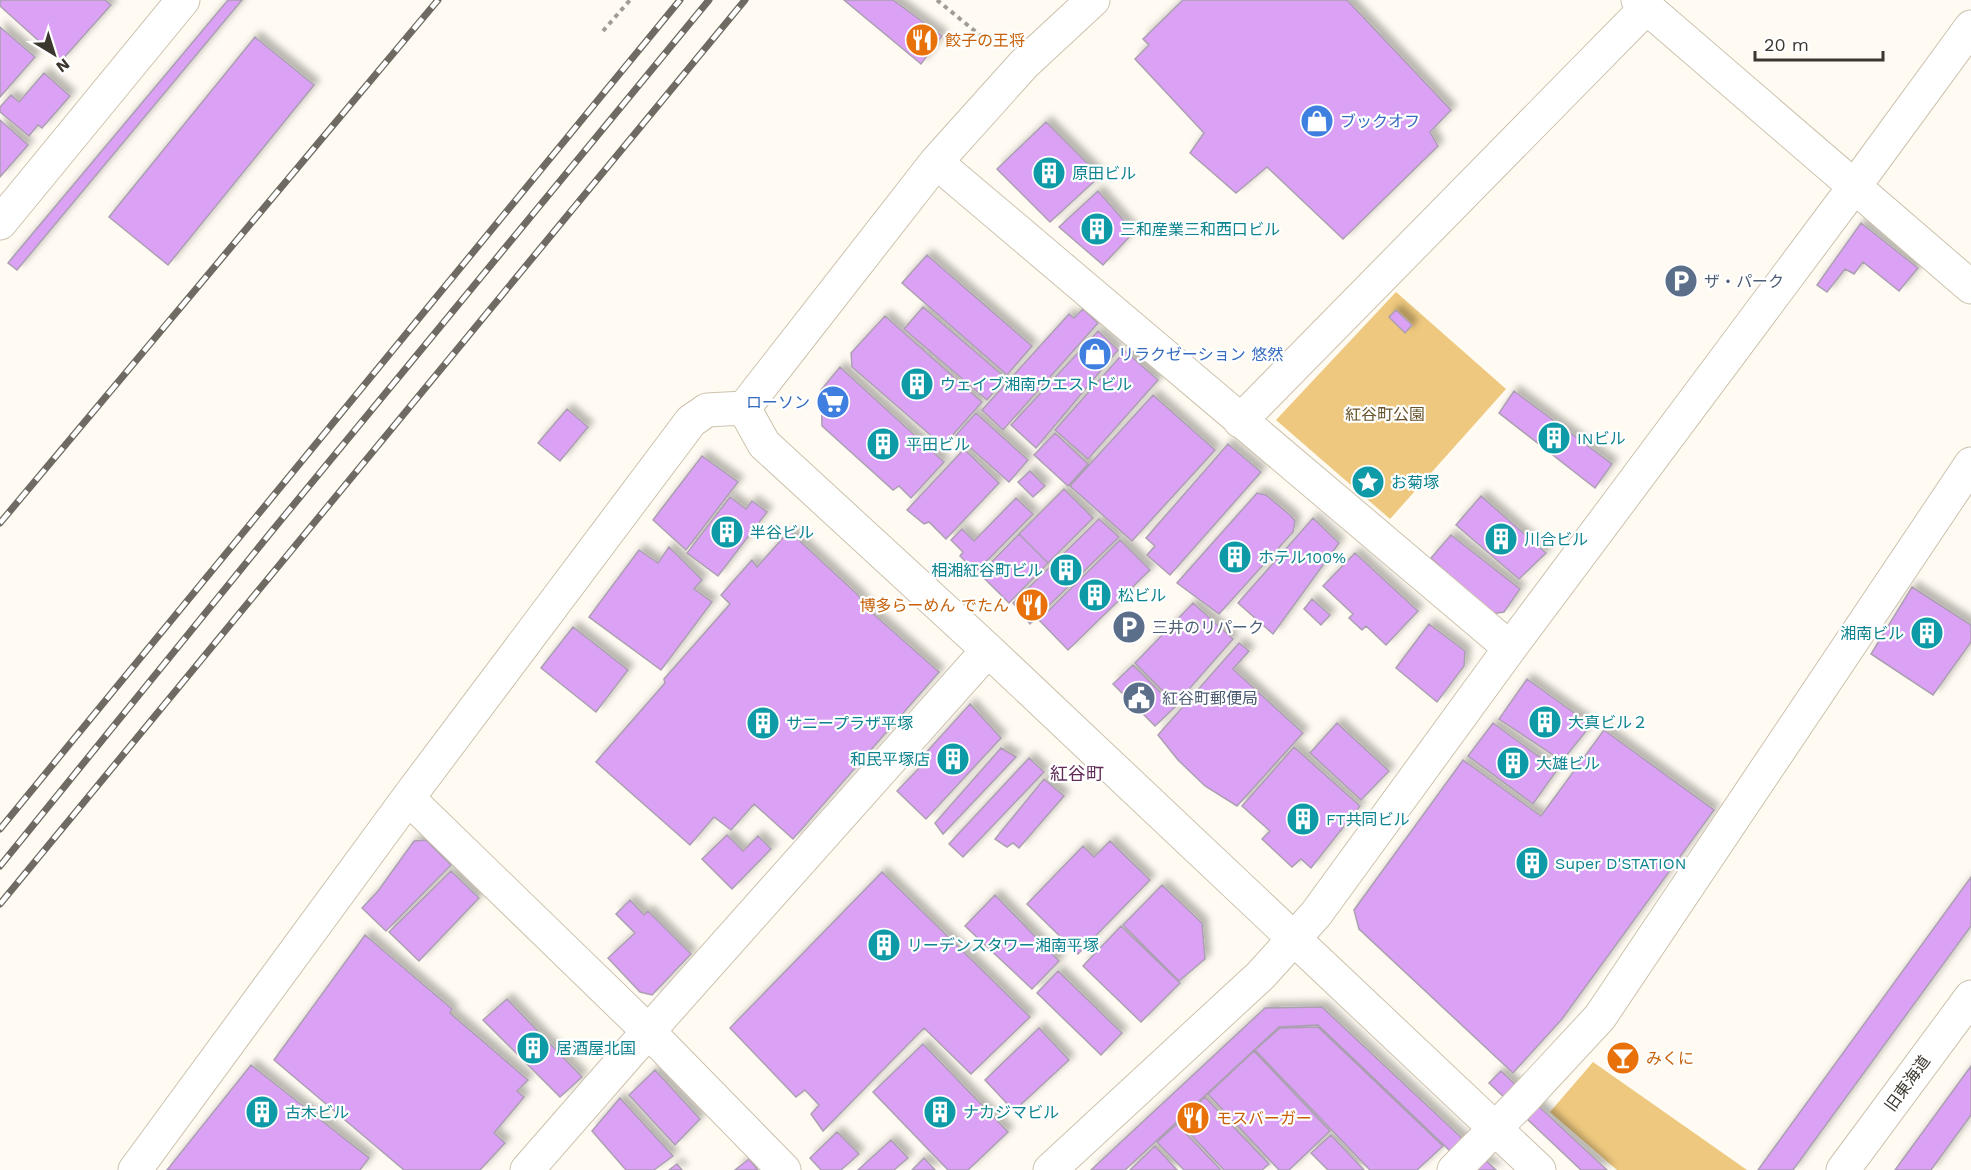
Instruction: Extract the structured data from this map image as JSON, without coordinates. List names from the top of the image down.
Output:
{
  "streets": {
    "street": ["旧東海道"]
  },
  "districts": ["紅谷町"],
  "parks": ["紅谷町公園"],
  "places": {
    "restaurant": ["餃子の王将", "博多らーめん でたん", "モスバーガー"],
    "shop": ["ブックオフ", "リラクゼーション 悠然"],
    "building": [
      "原田ビル",
      "三和産業三和西口ビル",
      "ウェイブ湘南ウエストビル",
      "INビル",
      "平田ビル",
      "半谷ビル",
      "川合ビル",
      "ホテル100%",
      "相湘紅谷町ビル",
      "松ビル",
      "湘南ビル",
      "大真ビル２",
      "サニープラザ平塚",
      "和民平塚店",
      "大雄ビル",
      "FT共同ビル",
      "Super D'STATION",
      "リーデンスタワー湘南平塚",
      "居酒屋北国",
      "古木ビル",
      "ナカジマビル"
    ],
    "parking": ["ザ・パーク", "三井のリパーク"],
    "supermarket": ["ローソン"],
    "place": ["お菊塚"],
    "public building": ["紅谷町郵便局"],
    "bar": ["みくに"]
  },
  "scale_bar": "20 m",
  "north": "bottom right"
}
